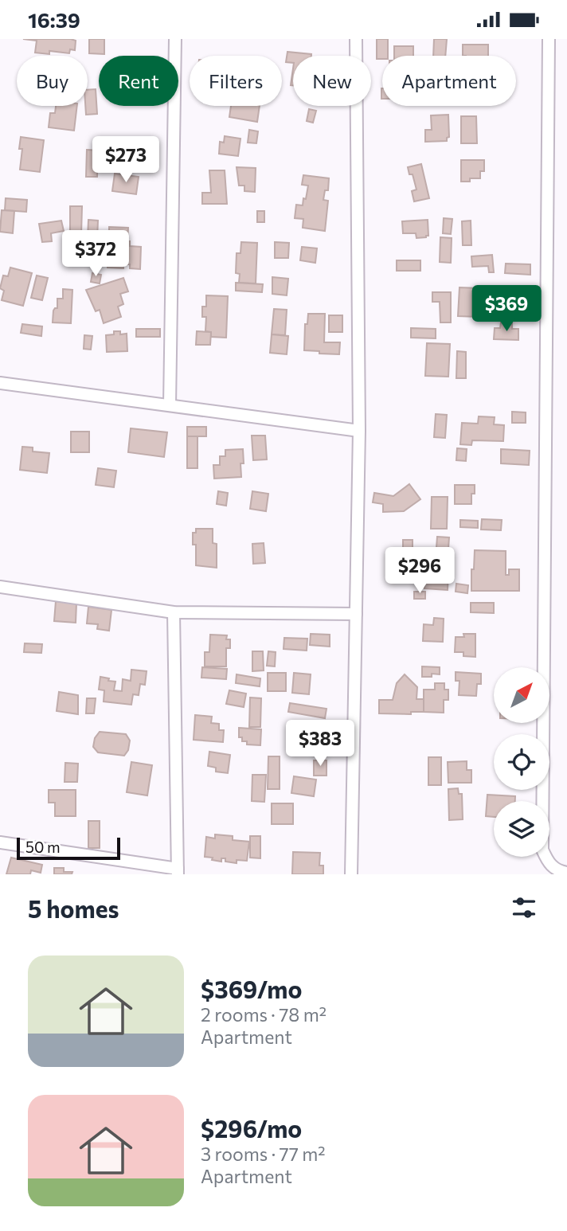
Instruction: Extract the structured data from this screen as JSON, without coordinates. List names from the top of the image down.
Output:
{
  "scale_bar": "50 m",
  "north": "top right",
  "page": {
    "status": "16:39",
    "chip": [
      "Buy",
      "Rent",
      "Filters",
      "New",
      "Apartment"
    ],
    "price": [
      "$273",
      "$372",
      "$369",
      "$296",
      "$383"
    ],
    "scale": "50 m",
    "heading": "5 homes",
    "list": [
      {
        "name": "$369/mo",
        "note": "2 rooms · 78 m² · Apartment"
      },
      {
        "name": "$296/mo",
        "note": "3 rooms · 77 m² · Apartment"
      }
    ]
  }
}
